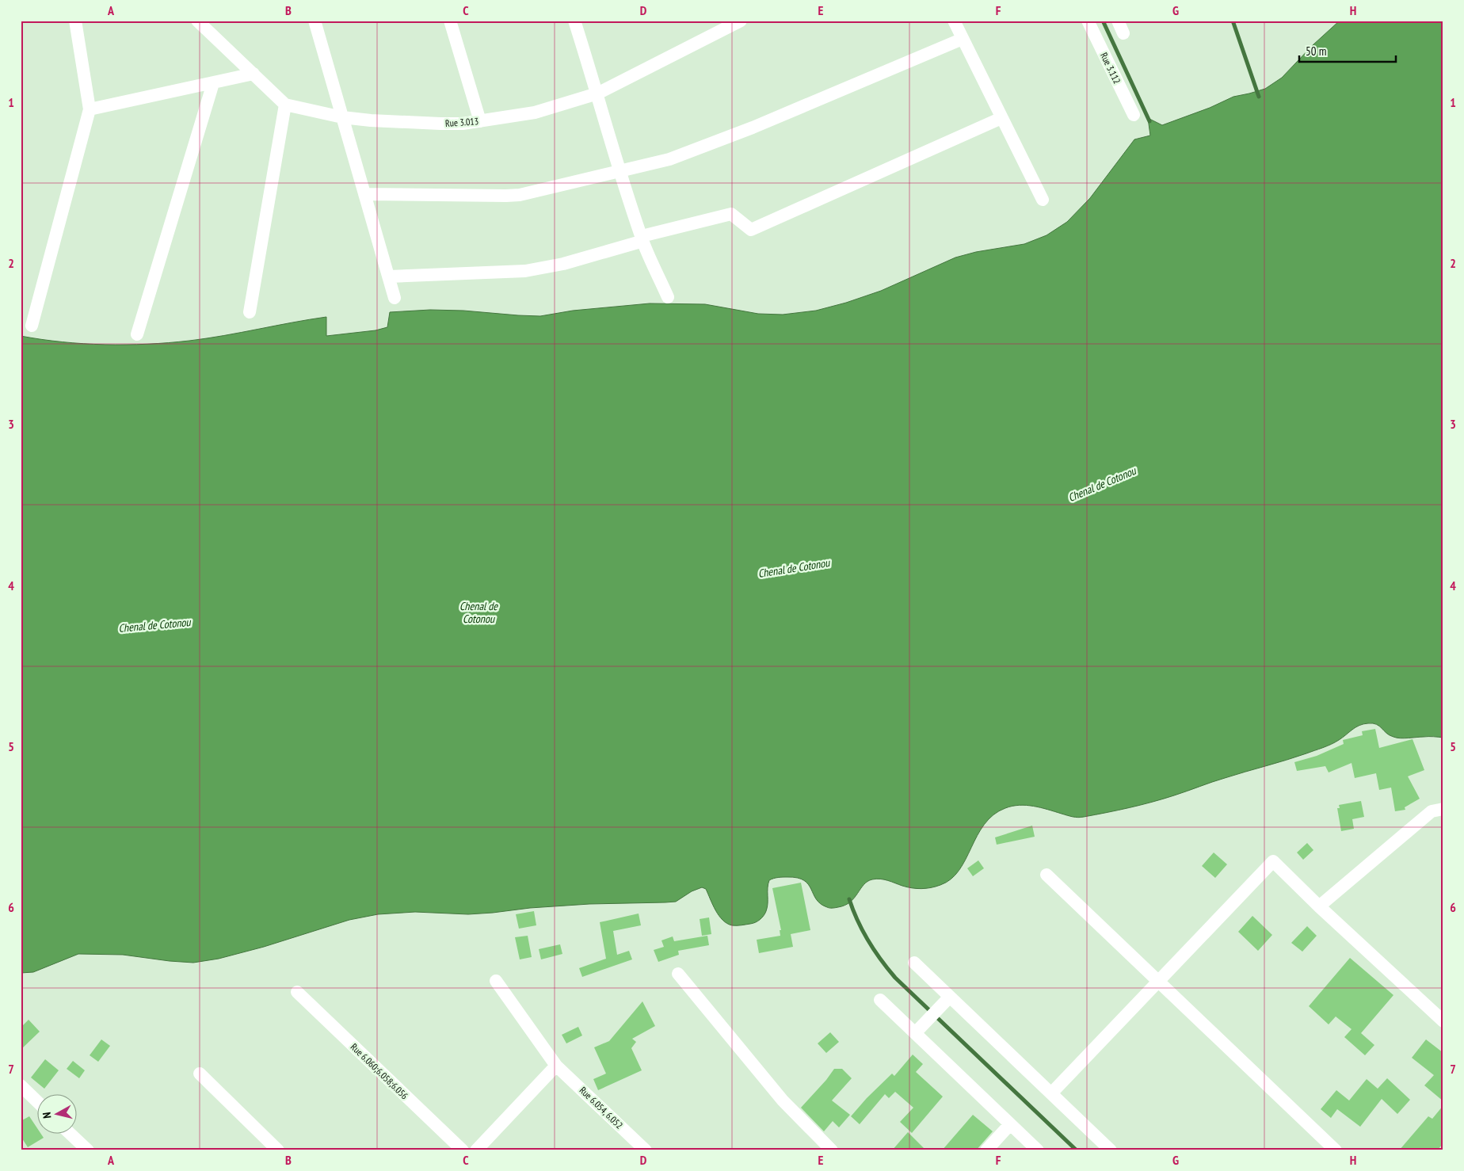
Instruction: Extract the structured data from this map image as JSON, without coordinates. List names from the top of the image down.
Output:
{
  "streets": {
    "street": [
      "Rue 3.112",
      "Rue 3.013",
      "Rue 6.060;6.058;6.056",
      "Rue 6.054, 6.052"
    ]
  },
  "water": ["Chenal de Cotonou"],
  "scale_bar": "50 m",
  "north": "left",
  "grid": {
    "columns": [
      "A",
      "B",
      "C",
      "D",
      "E",
      "F",
      "G",
      "H"
    ],
    "rows": [
      "1",
      "2",
      "3",
      "4",
      "5",
      "6",
      "7"
    ]
  }
}
